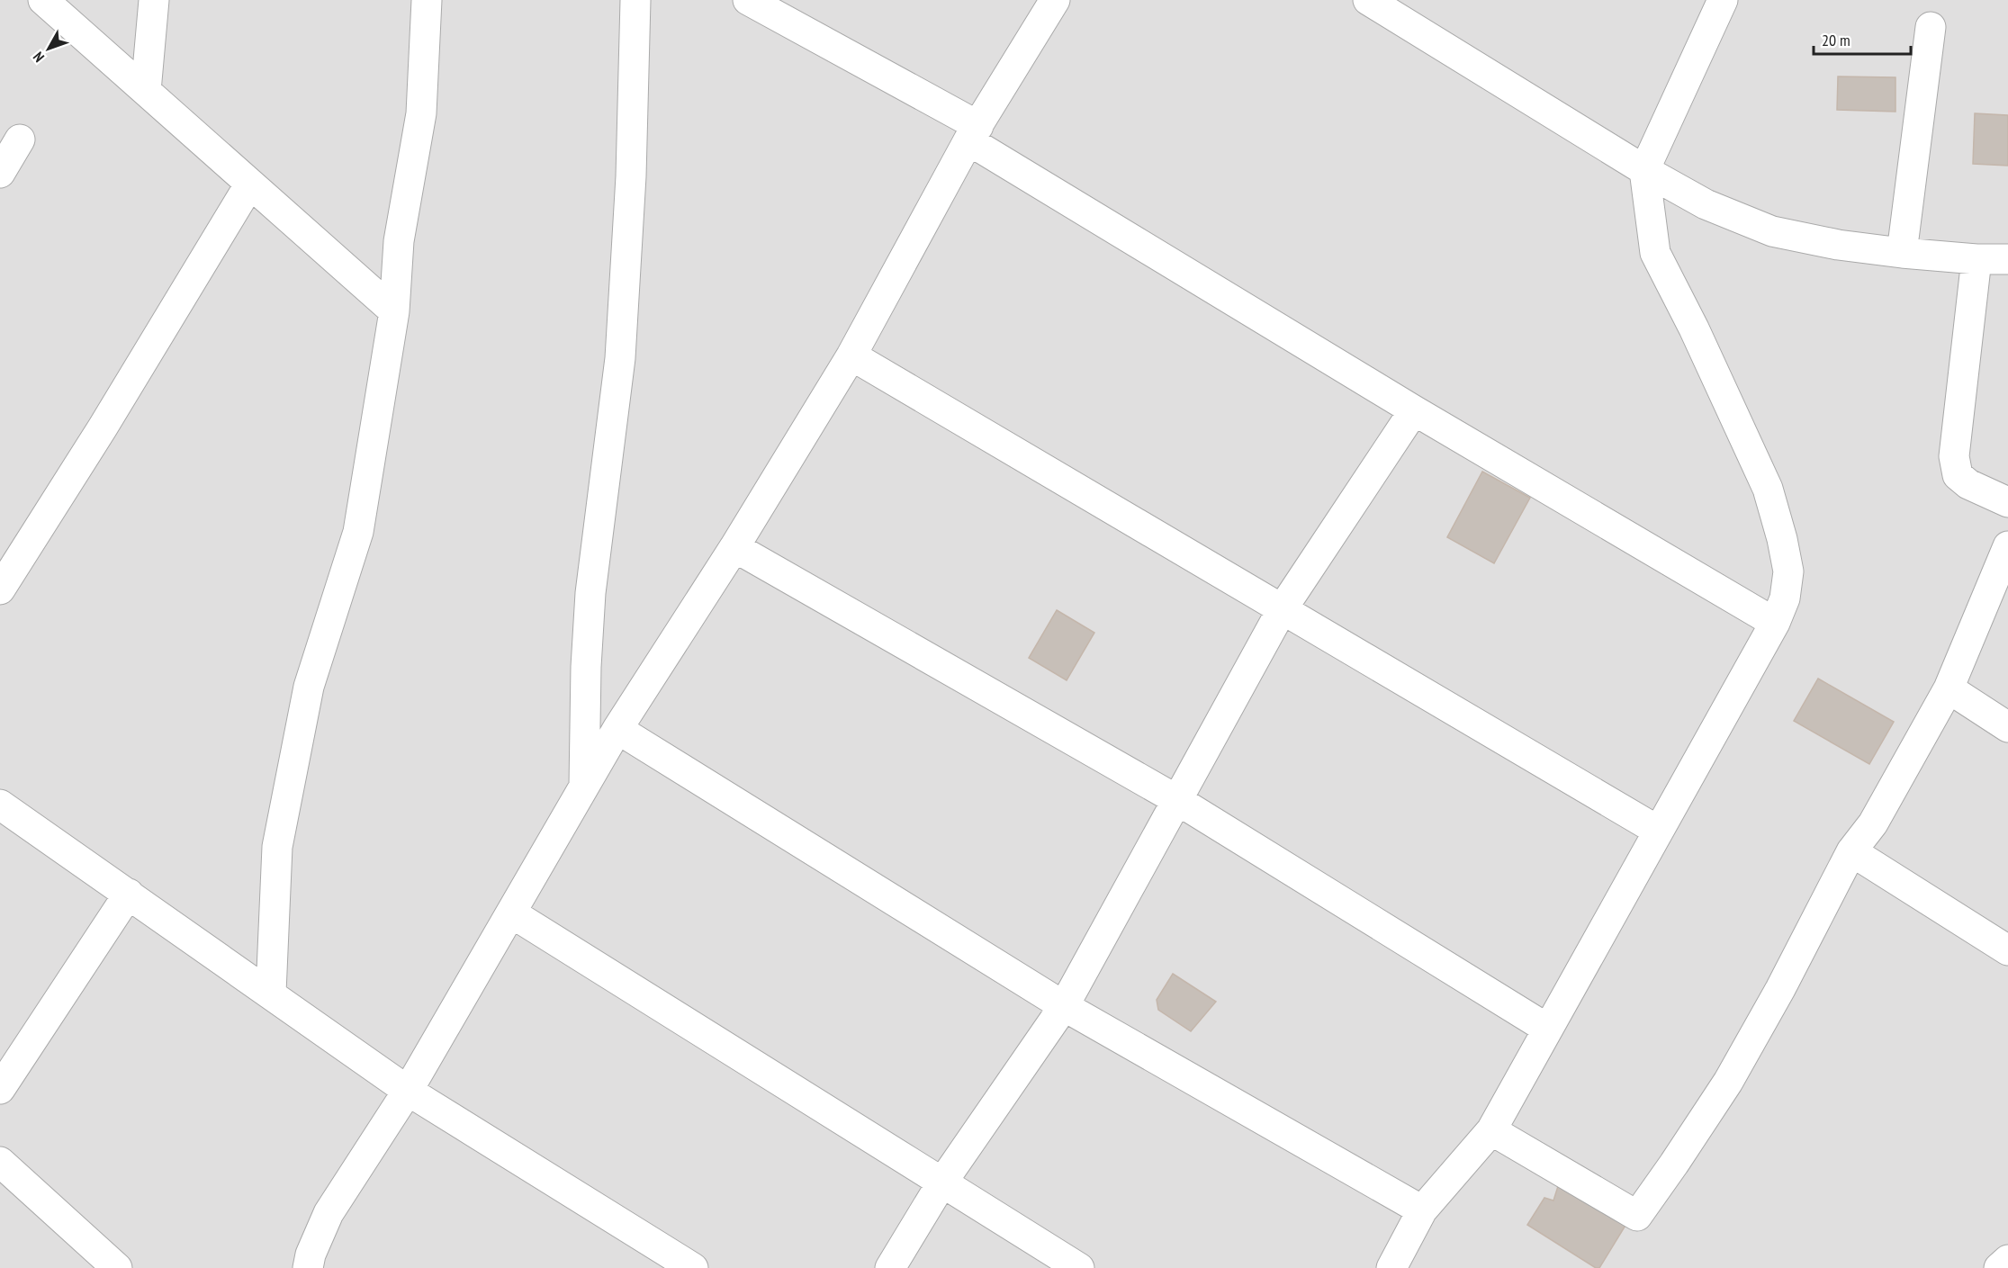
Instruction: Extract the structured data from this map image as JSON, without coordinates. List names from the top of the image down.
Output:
{
  "scale_bar": "20 m",
  "north": "bottom left"
}
